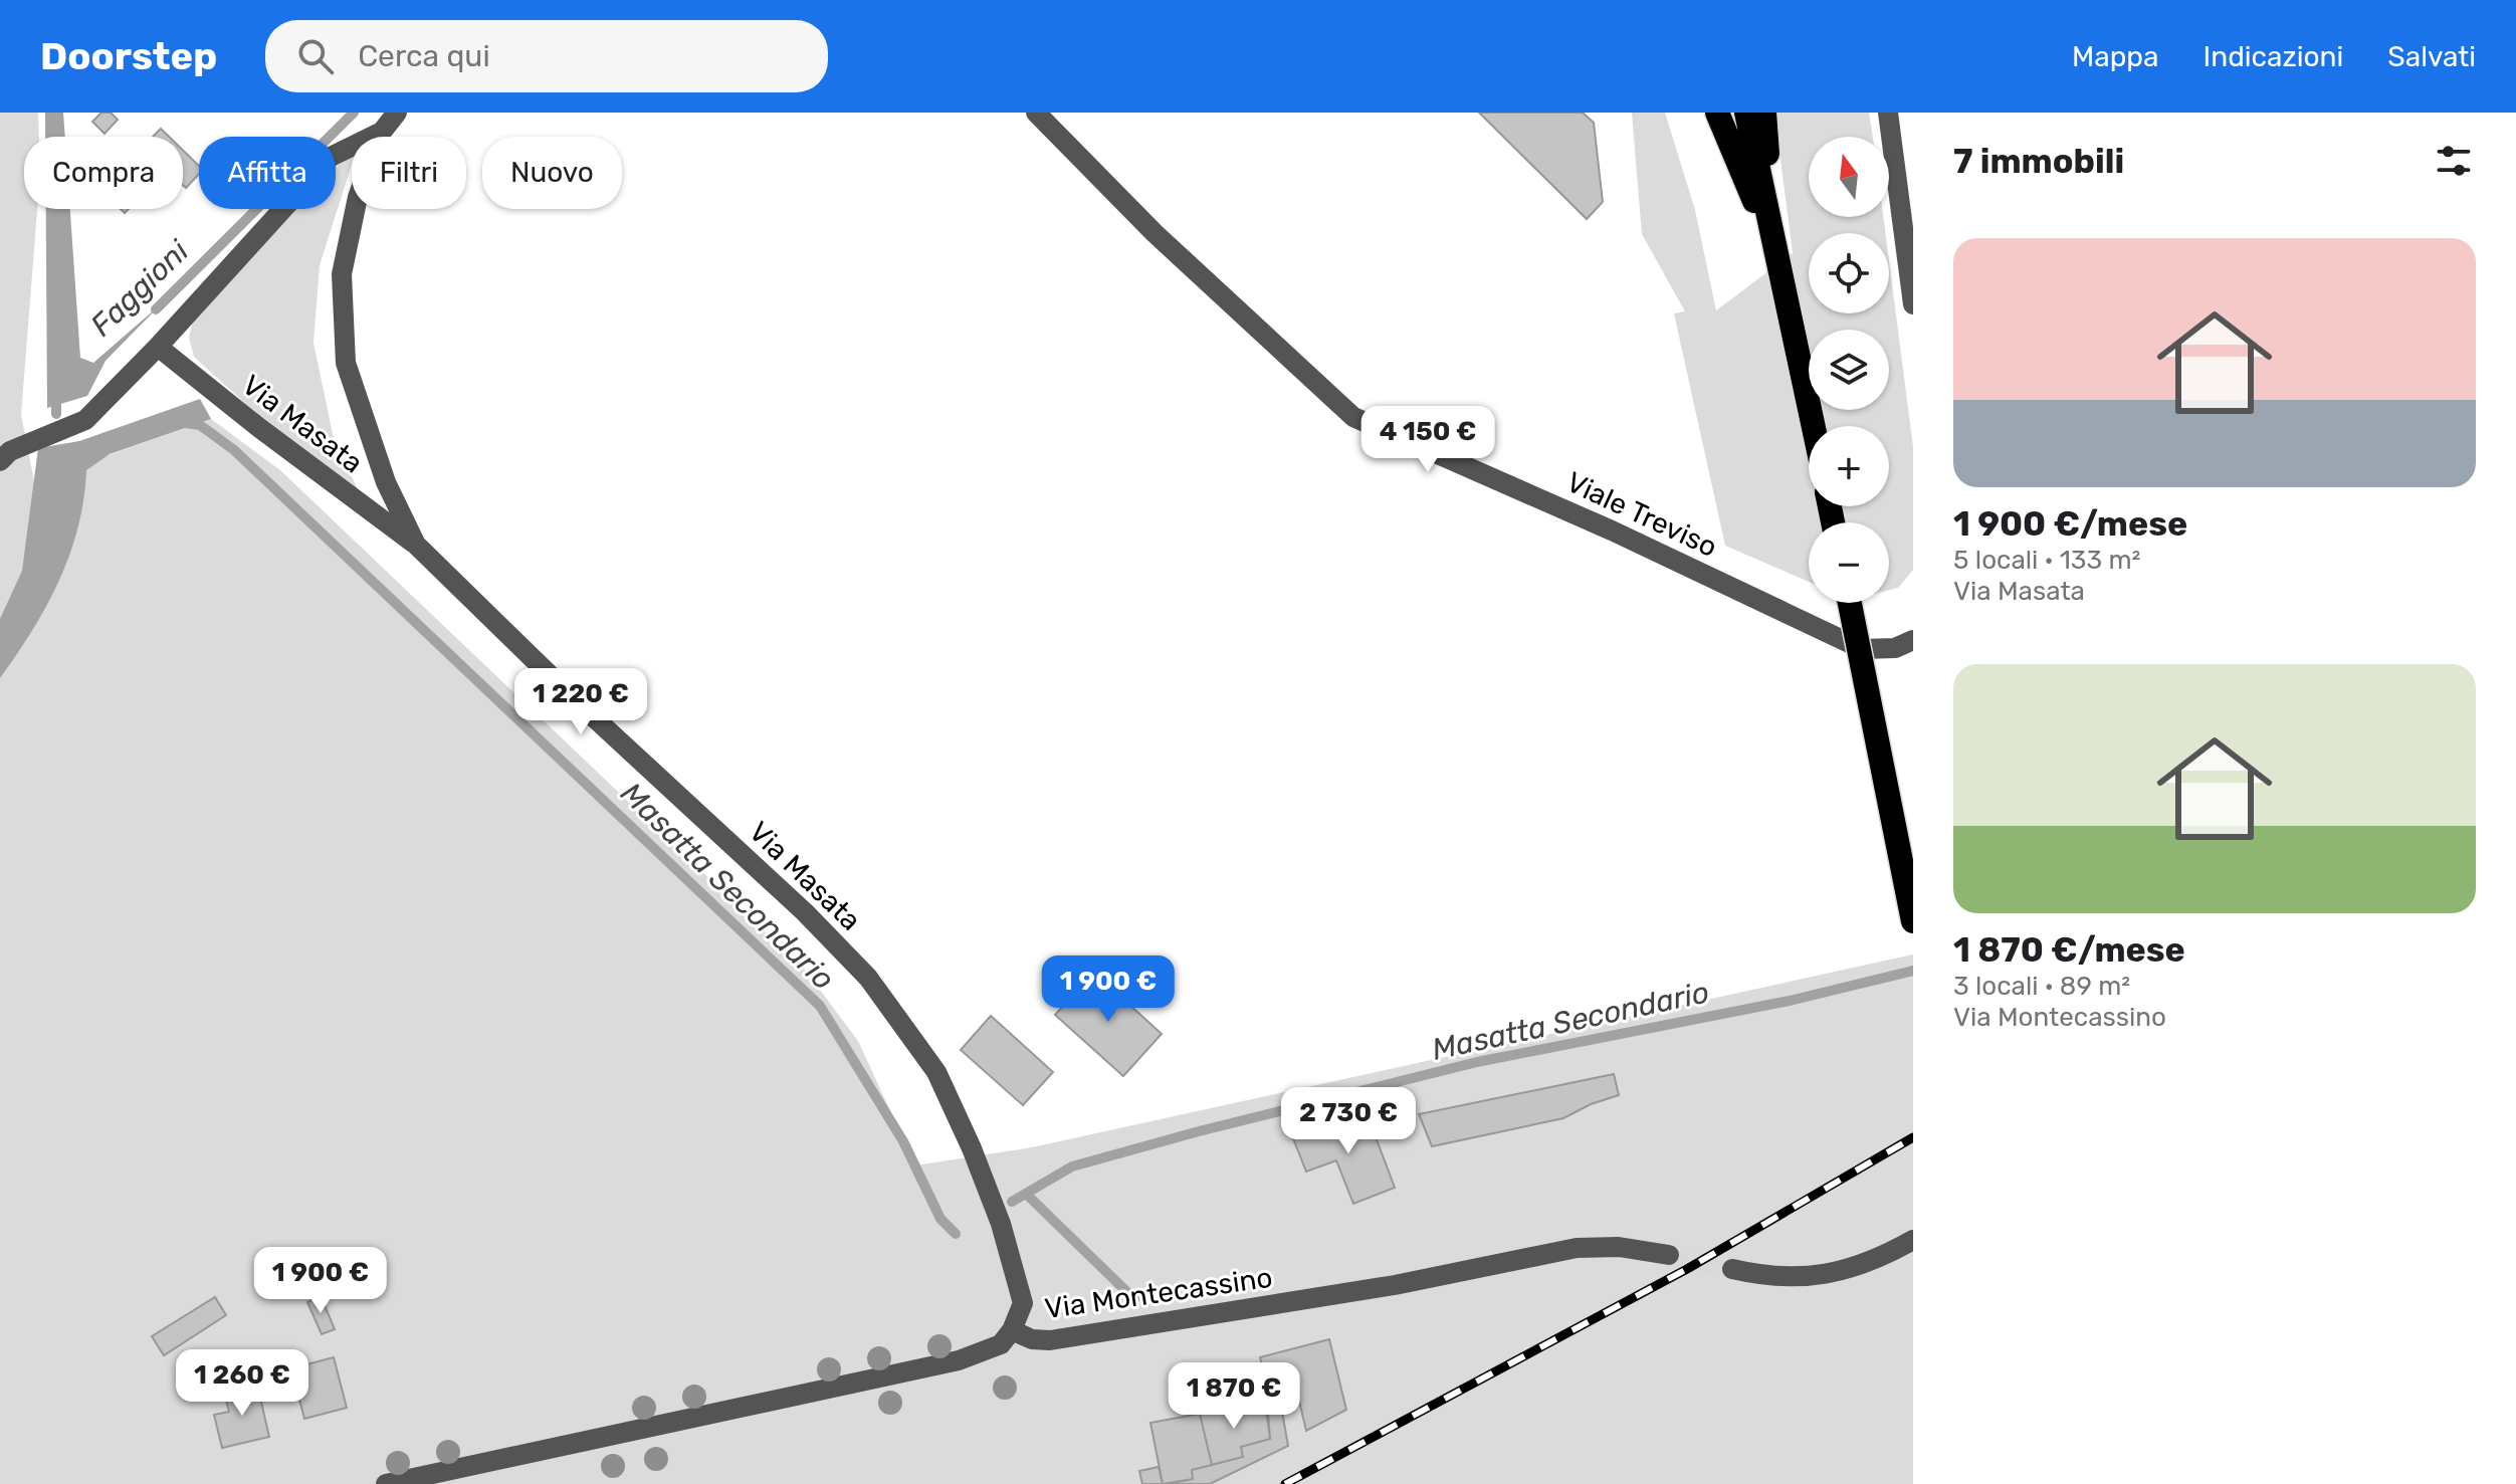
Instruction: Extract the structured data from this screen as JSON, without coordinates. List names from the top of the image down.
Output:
{
  "streets": {
    "street": ["Via Masata", "Viale Treviso", "Via Montecassino"]
  },
  "crossings": [
    ["Via Masata", "Via Montecassino"]
  ],
  "water": ["Faggioni", "Masatta Secondario"],
  "north": "top",
  "page": {
    "header": "Doorstep",
    "search": "Cerca qui",
    "nav": ["Mappa", "Indicazioni", "Salvati"],
    "heading": "7 immobili",
    "map_buttons": ["+", "−"],
    "chip": [
      "Compra",
      "Affitta",
      "Filtri",
      "Nuovo"
    ],
    "list": [
      {
        "name": "1 900 €/mese",
        "note": "5 locali · 133 m² · Via Masata"
      },
      {
        "name": "1 870 €/mese",
        "note": "3 locali · 89 m² · Via Montecassino"
      }
    ],
    "price": [
      "4 150 €",
      "1 220 €",
      "1 900 €",
      "2 730 €",
      "1 900 €",
      "1 260 €",
      "1 870 €"
    ]
  }
}
